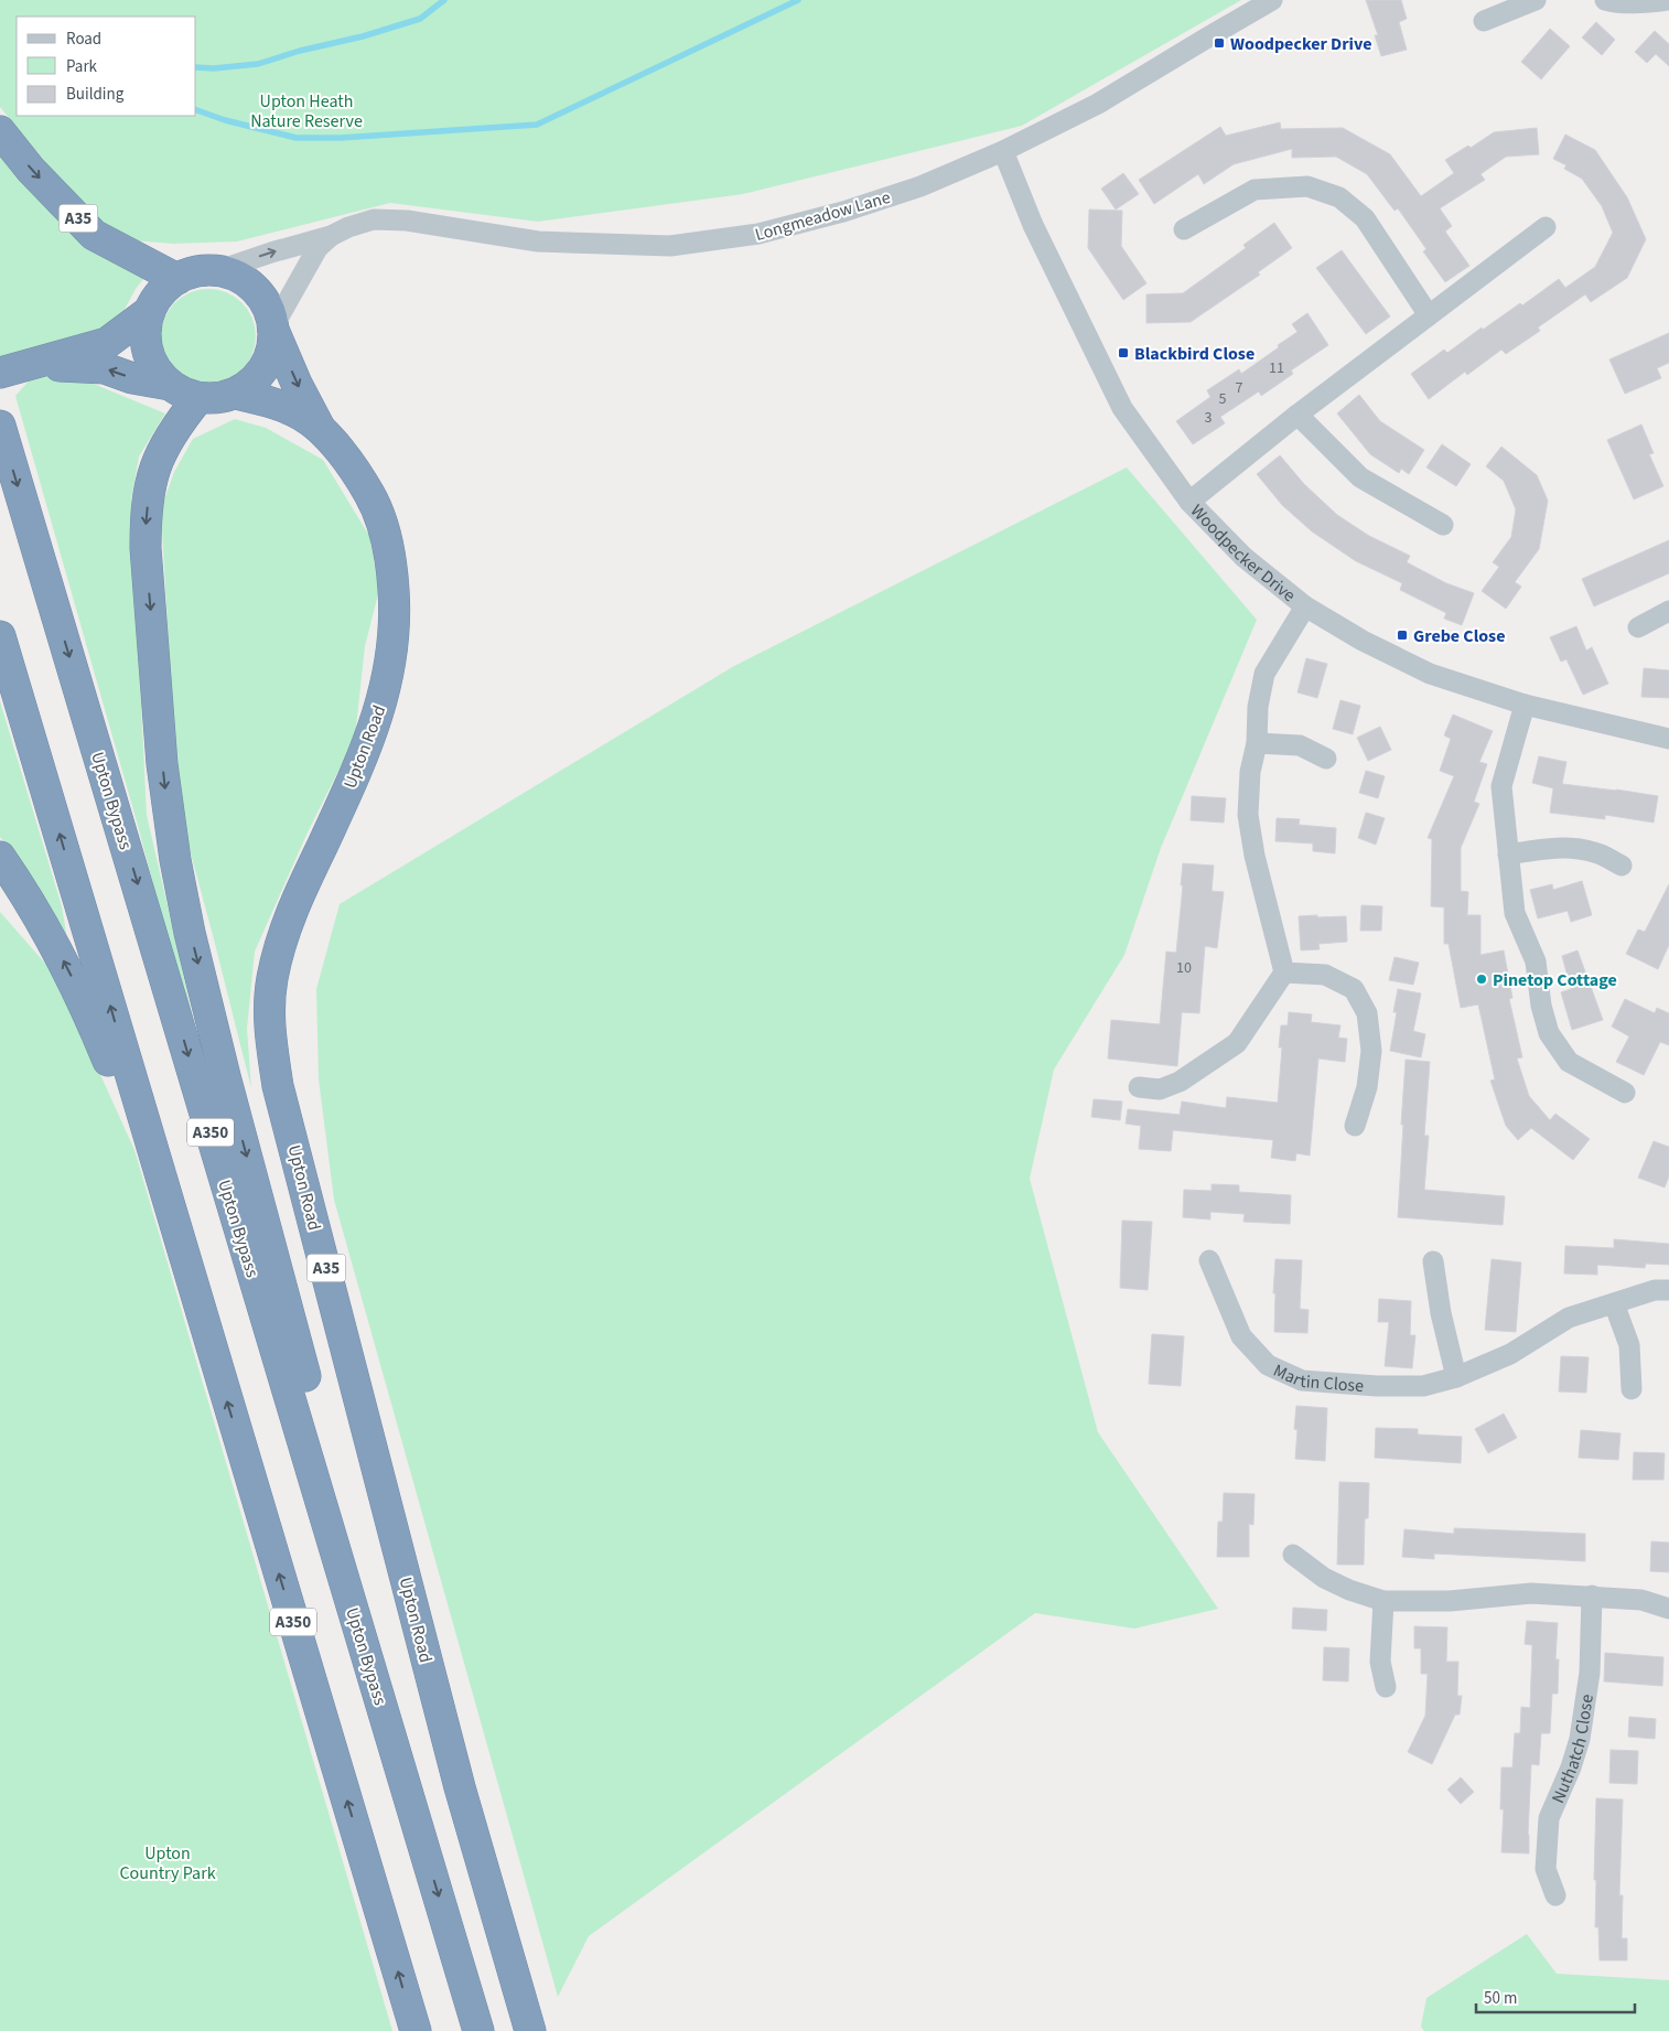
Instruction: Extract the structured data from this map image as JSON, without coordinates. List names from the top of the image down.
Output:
{
  "streets": {
    "highway": [
      "A35",
      "Upton Road",
      "Upton Bypass",
      "A350"
    ],
    "street": [
      "Longmeadow Lane",
      "Woodpecker Drive",
      "Martin Close",
      "Nuthatch Close"
    ]
  },
  "crossings": [
    ["Longmeadow Lane", "A35"],
    ["Longmeadow Lane", "Woodpecker Drive"],
    ["Longmeadow Lane", "Upton Road"],
    ["Longmeadow Lane", "A350"],
    ["A35", "Upton Road"],
    ["A35", "A350"],
    ["Upton Road", "A350"],
    ["Upton Bypass", "A350"]
  ],
  "parks": ["Upton Heath Nature Reserve", "Upton Country Park"],
  "places": {
    "transit": ["Woodpecker Drive", "Blackbird Close", "Grebe Close"],
    "other": ["Pinetop Cottage"]
  },
  "house_numbers": [
    "11",
    "7",
    "5",
    "3",
    "10"
  ],
  "legend": ["Road", "Park", "Building"],
  "scale_bar": "50 m"
}
